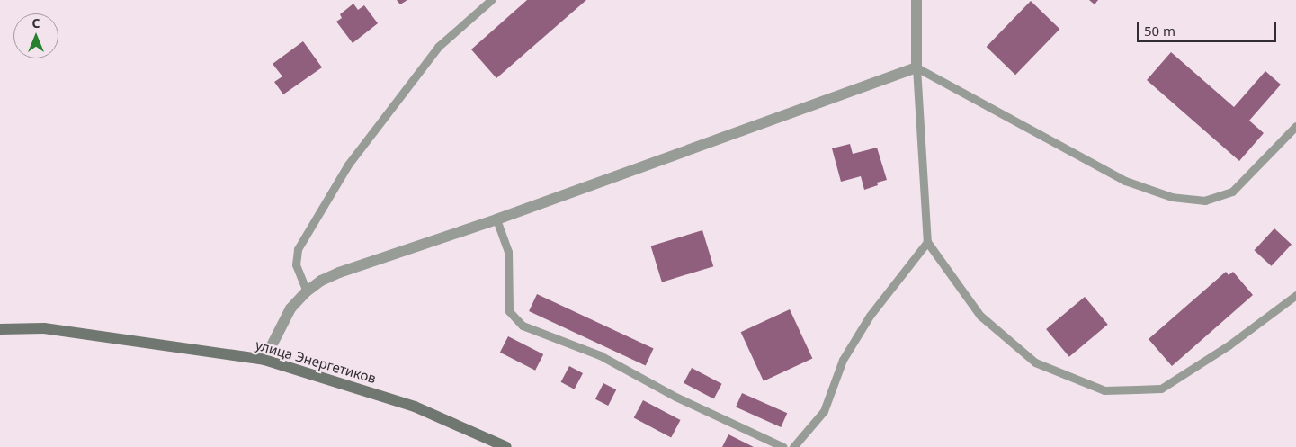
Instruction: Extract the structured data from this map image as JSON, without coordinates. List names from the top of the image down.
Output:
{
  "streets": {
    "main road": ["улица Энергетиков"]
  },
  "scale_bar": "50 m",
  "north": "top"
}
